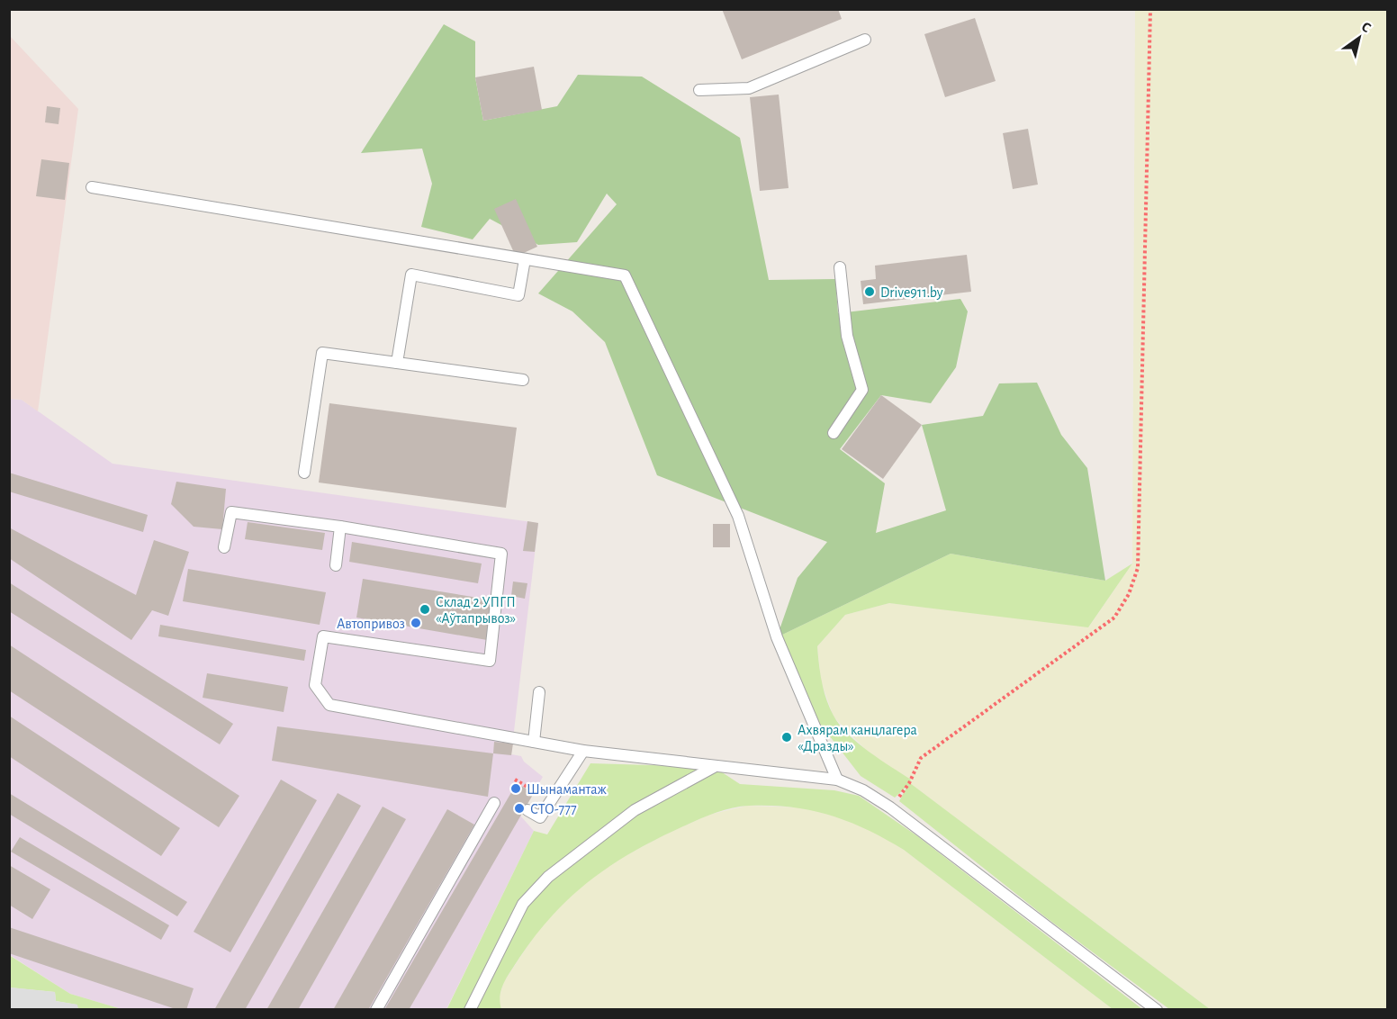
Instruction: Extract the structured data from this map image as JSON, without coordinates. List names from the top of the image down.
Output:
{
  "places": [
    "Drive911.by",
    "Склад 2 УПГП «Аўтапрывоз»",
    "Автопривоз",
    "Ахвярам канцлагера «Дразды»",
    "Шынамантаж",
    "СТО-777"
  ],
  "north": "top right"
}
